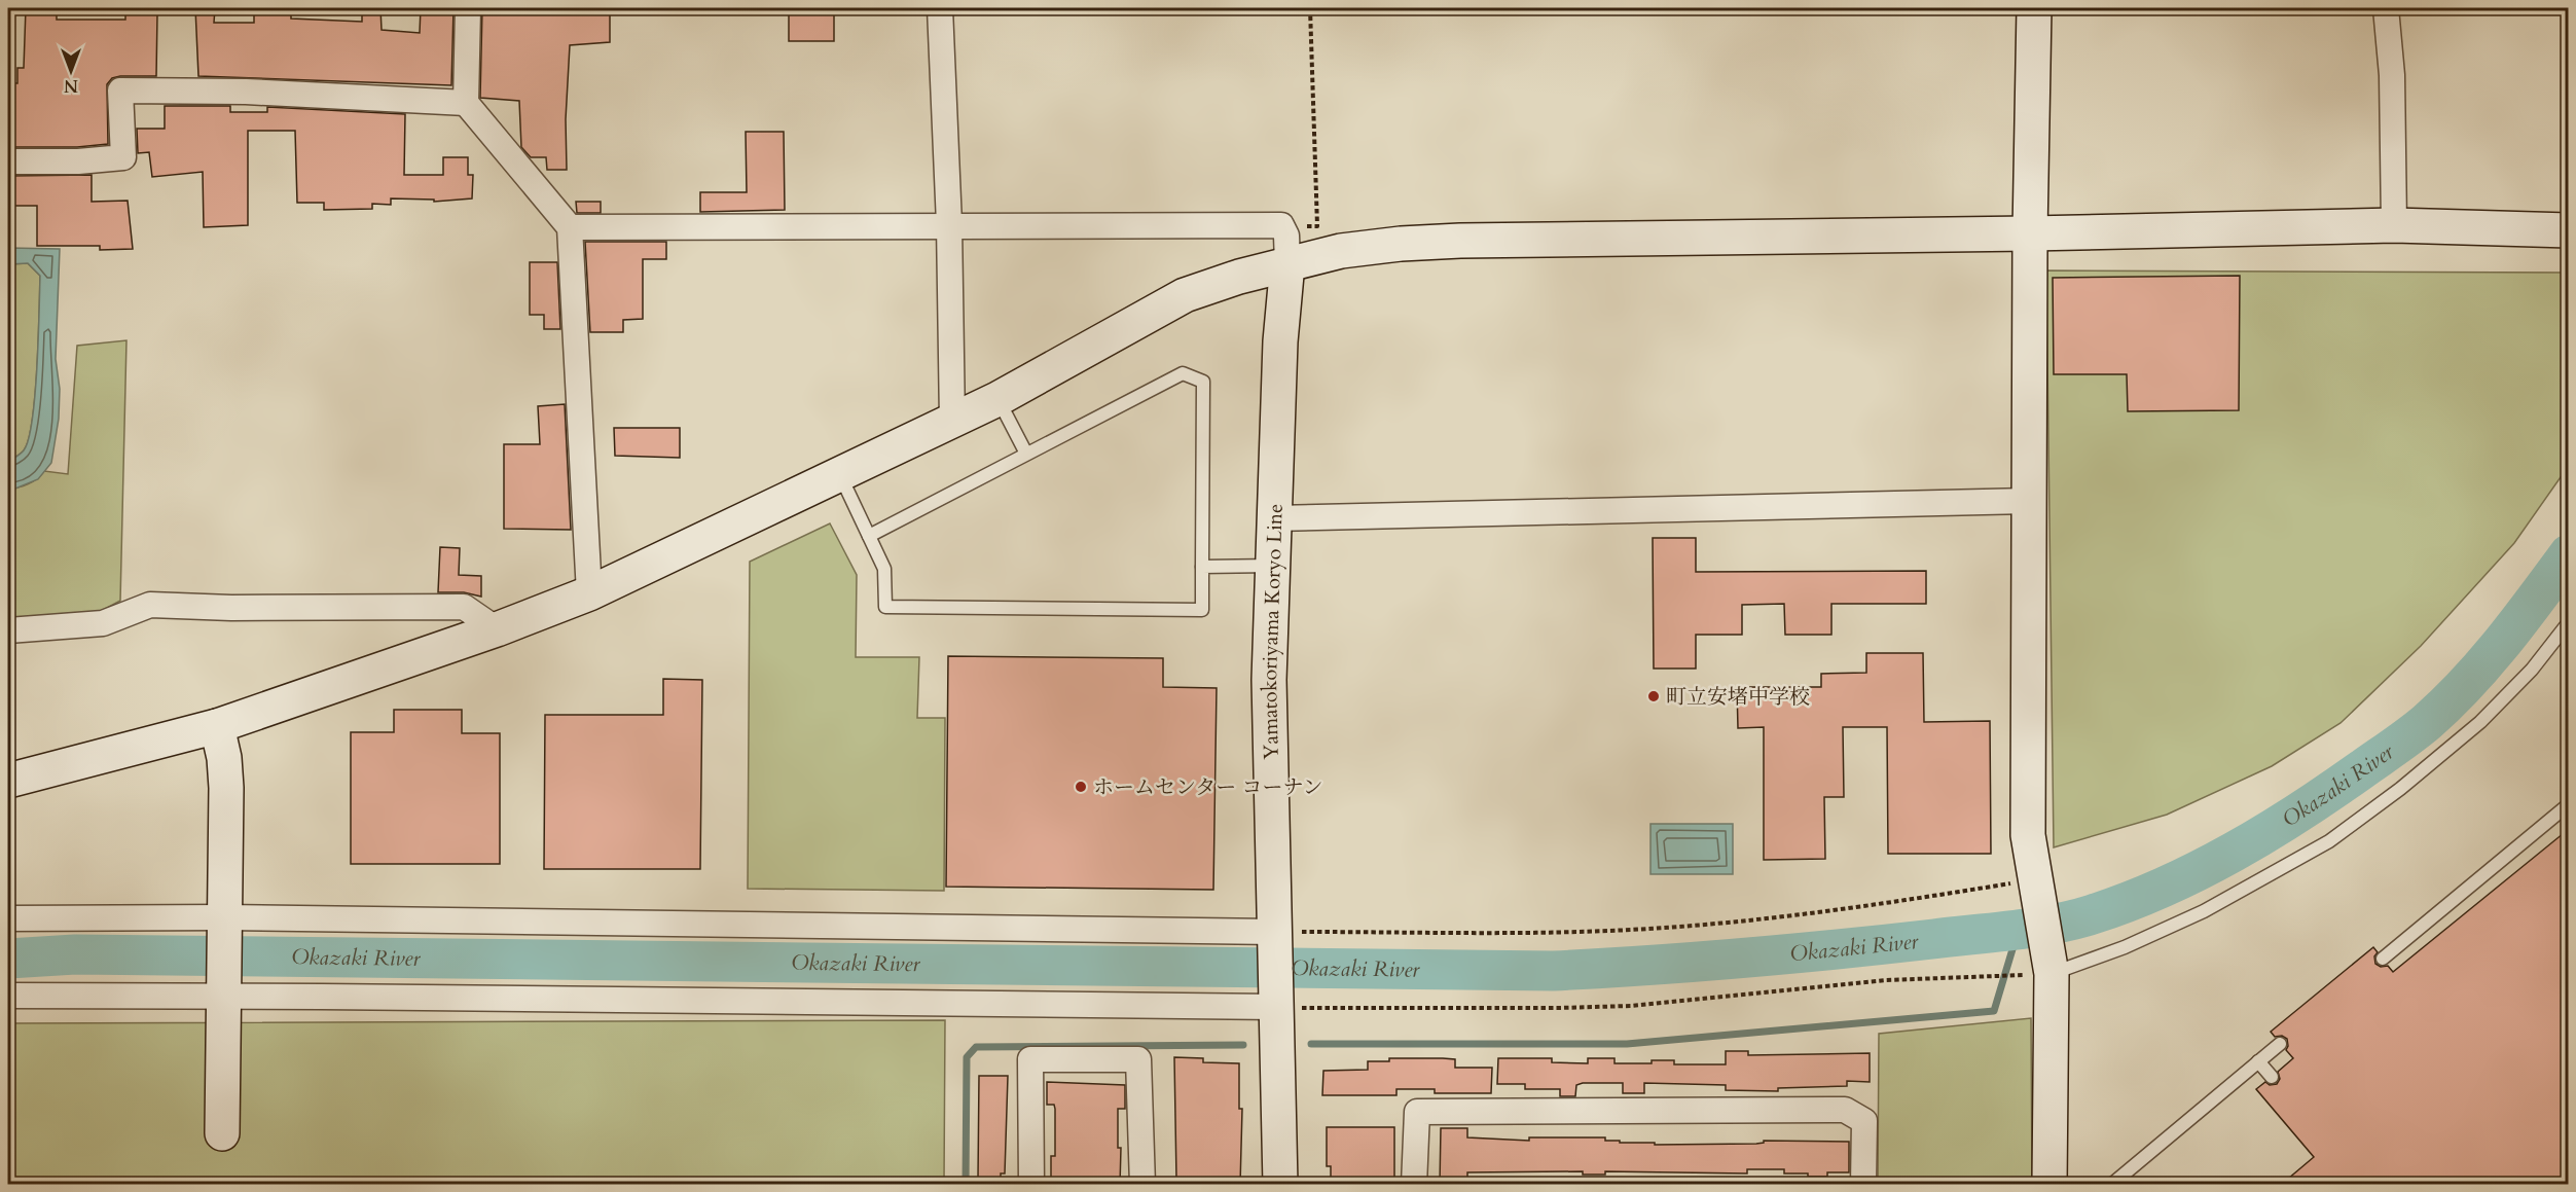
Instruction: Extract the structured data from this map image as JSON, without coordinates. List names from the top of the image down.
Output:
{
  "streets": {
    "street": ["Yamatokoriyama Koryo Line"]
  },
  "water": ["Okazaki River"],
  "places": ["町立安堵中学校", "ホームセンター コーナン"],
  "north": "bottom"
}
